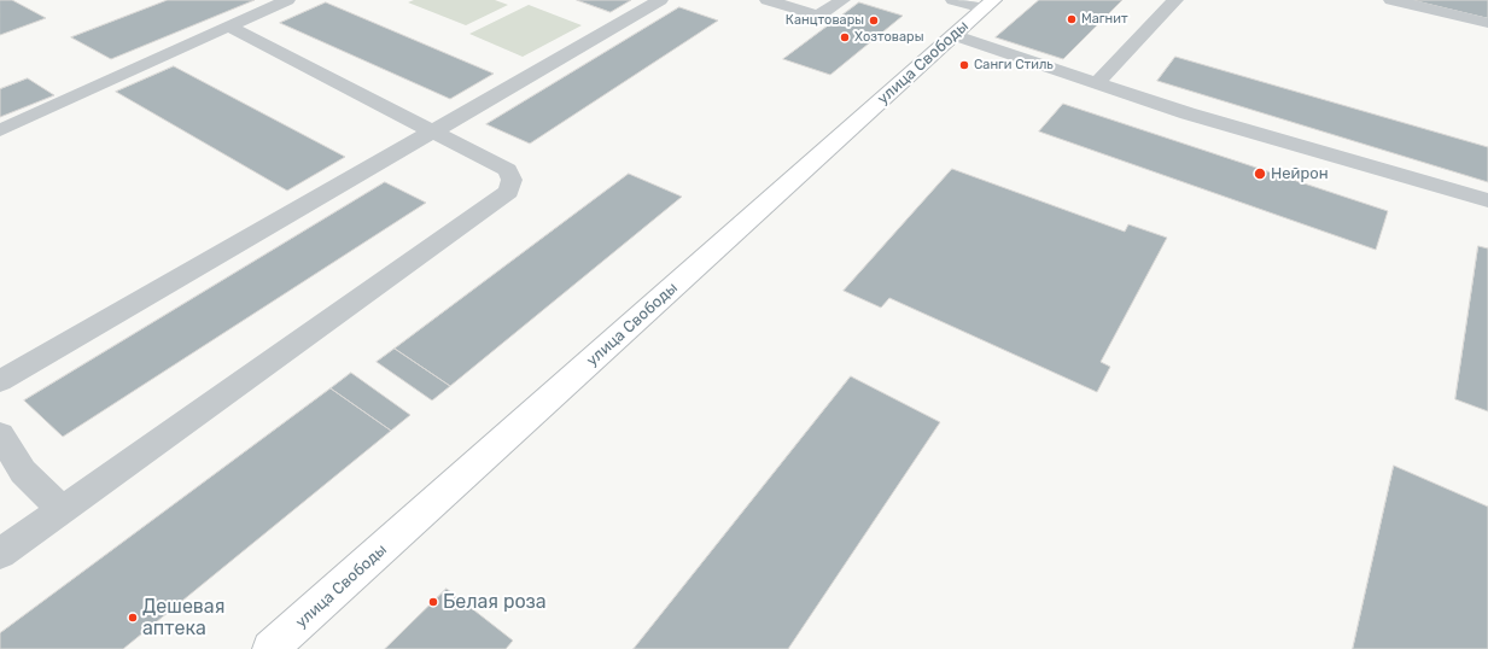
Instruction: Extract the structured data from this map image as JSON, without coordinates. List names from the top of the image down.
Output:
{
  "streets": {
    "main road": ["улица Свободы"]
  },
  "places": [
    "Магнит",
    "Канцтовары",
    "Хозтовары",
    "Санги Стиль",
    "Нейрон",
    "Белая роза",
    "Дешевая аптека"
  ]
}
